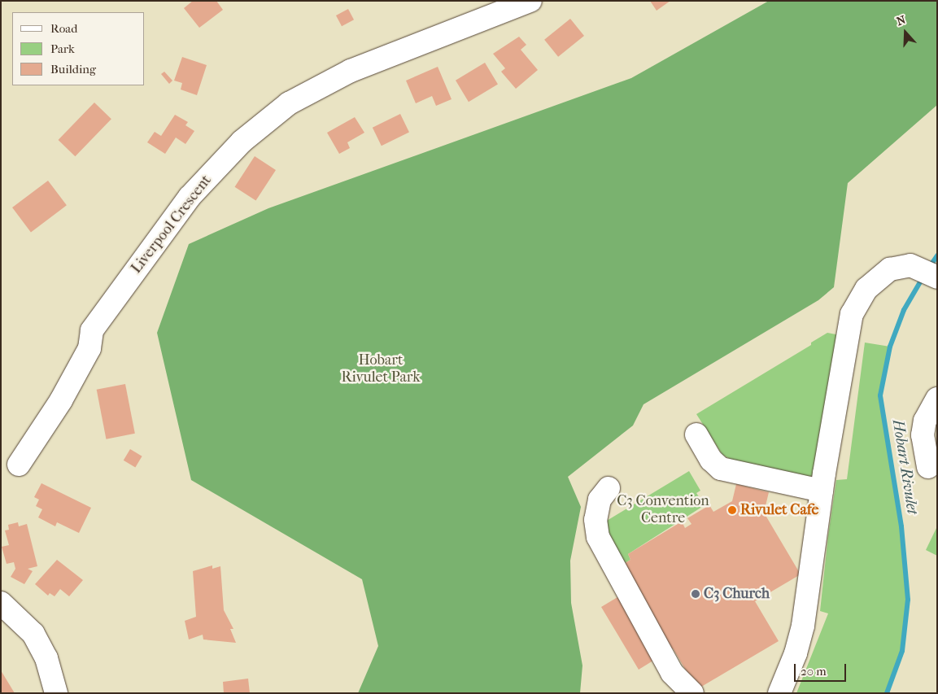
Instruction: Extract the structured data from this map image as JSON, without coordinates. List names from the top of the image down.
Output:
{
  "streets": {
    "street": ["Liverpool Crescent"]
  },
  "water": ["Hobart Rivulet"],
  "parks": ["Hobart Rivulet Park", "C3 Convention Centre"],
  "places": ["Rivulet Cafe", "C3 Church"],
  "legend": ["Road", "Park", "Building"],
  "scale_bar": "20 m",
  "north": "top"
}
